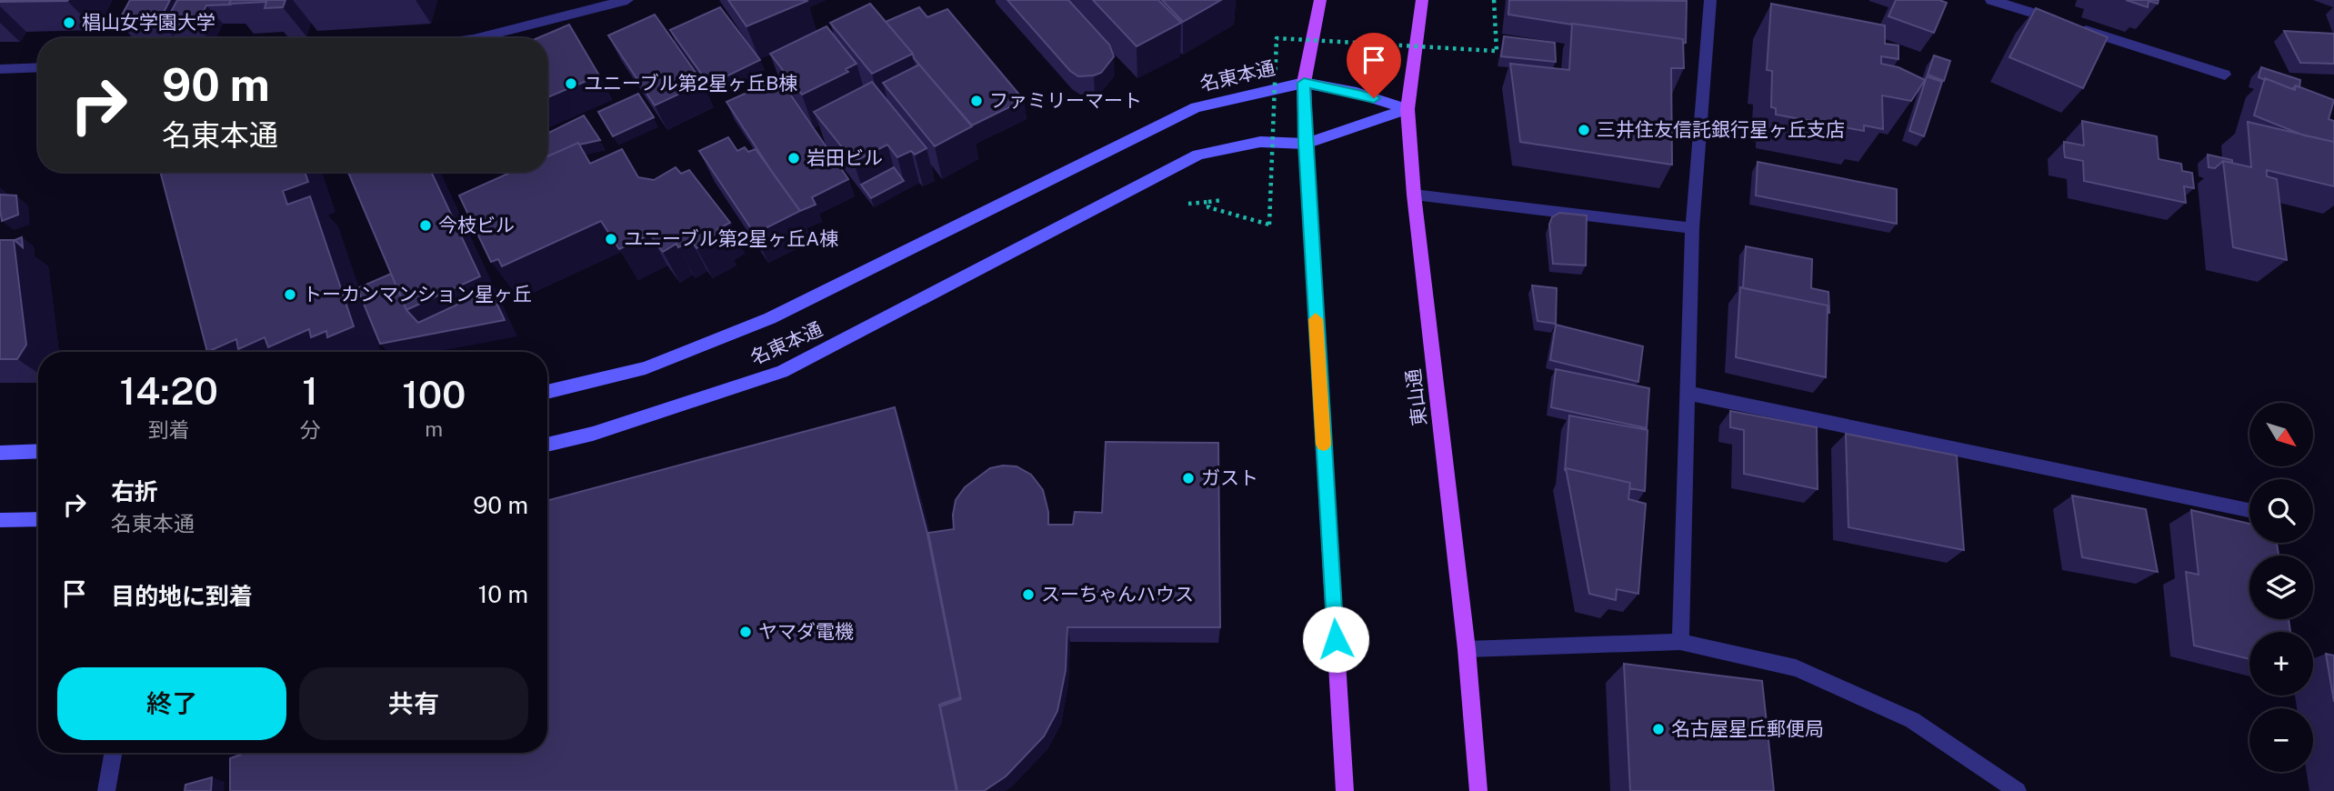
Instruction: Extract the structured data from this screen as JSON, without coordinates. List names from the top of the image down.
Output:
{
  "streets": {
    "main road": ["名東本通", "東山通"]
  },
  "crossings": [
    ["名東本通", "東山通"]
  ],
  "places": [
    "椙山女学園大学",
    "ユニーブル第2星ヶ丘B棟",
    "ファミリーマート",
    "三井住友信託銀行星ヶ丘支店",
    "岩田ビル",
    "今枝ビル",
    "ユニーブル第2星ヶ丘A棟",
    "トーカンマンション星ヶ丘",
    "ガスト",
    "スーちゃんハウス",
    "ヤマダ電機",
    "名古屋星丘郵便局"
  ],
  "north": "bottom right",
  "page": {
    "turn": ["90 m", "名東本通"],
    "eta": [
      "14:20",
      "到着",
      "1",
      "分",
      "100",
      "m"
    ],
    "map_buttons": ["+", "−"],
    "list": [
      {
        "name": "右折",
        "note": "名東本通",
        "value": "90 m"
      },
      {
        "name": "目的地に到着",
        "value": "10 m"
      }
    ],
    "buttons": ["終了", "共有"]
  }
}
